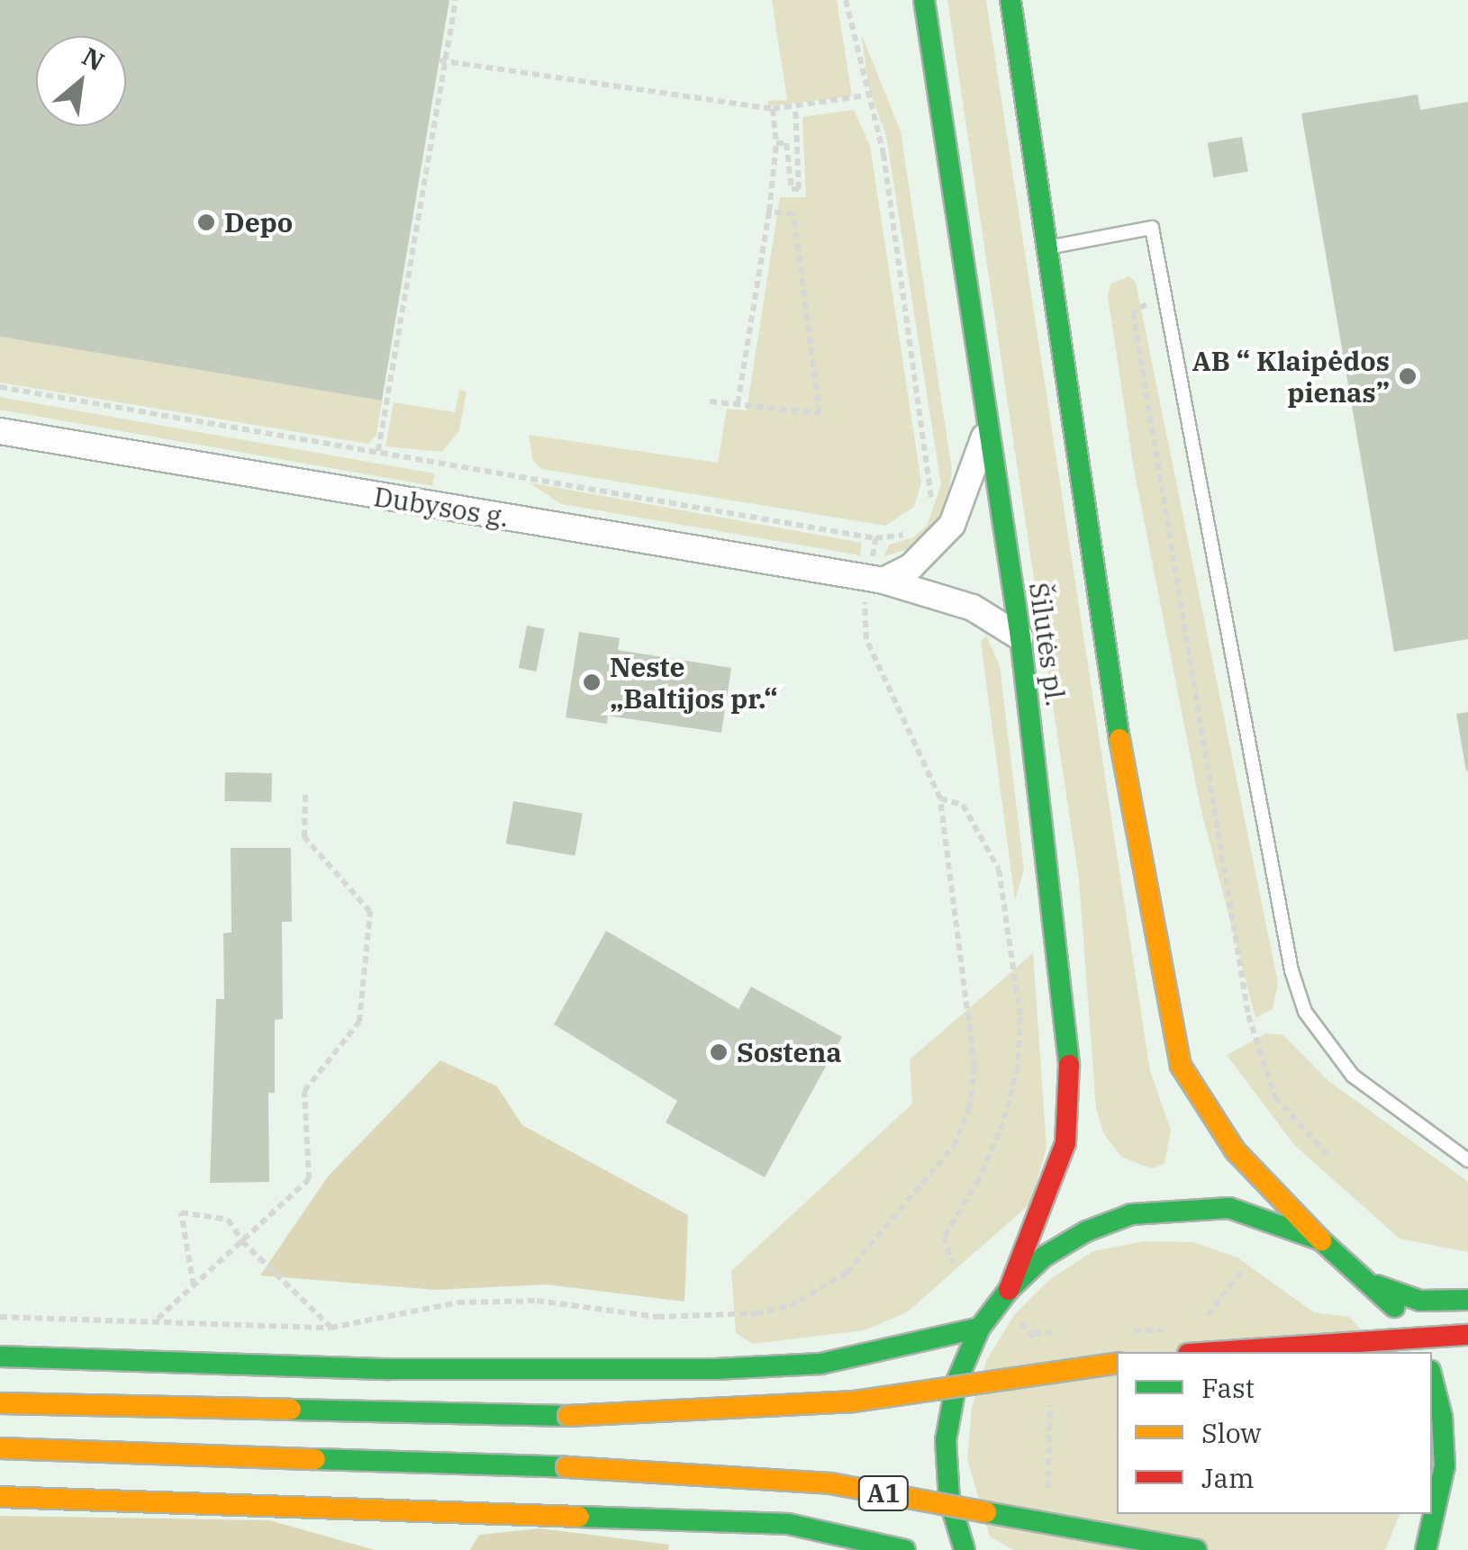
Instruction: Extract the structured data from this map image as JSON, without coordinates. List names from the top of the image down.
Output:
{
  "streets": {
    "main road": ["Šilutės pl.", "A1"],
    "street": ["Dubysos g."]
  },
  "crossings": [
    ["Dubysos g.", "Šilutės pl."]
  ],
  "places": [
    "Depo",
    "AB “ Klaipėdos pienas”",
    "Neste „Baltijos pr.“",
    "Sostena"
  ],
  "legend": ["Fast", "Slow", "Jam"],
  "north": "top right"
}
